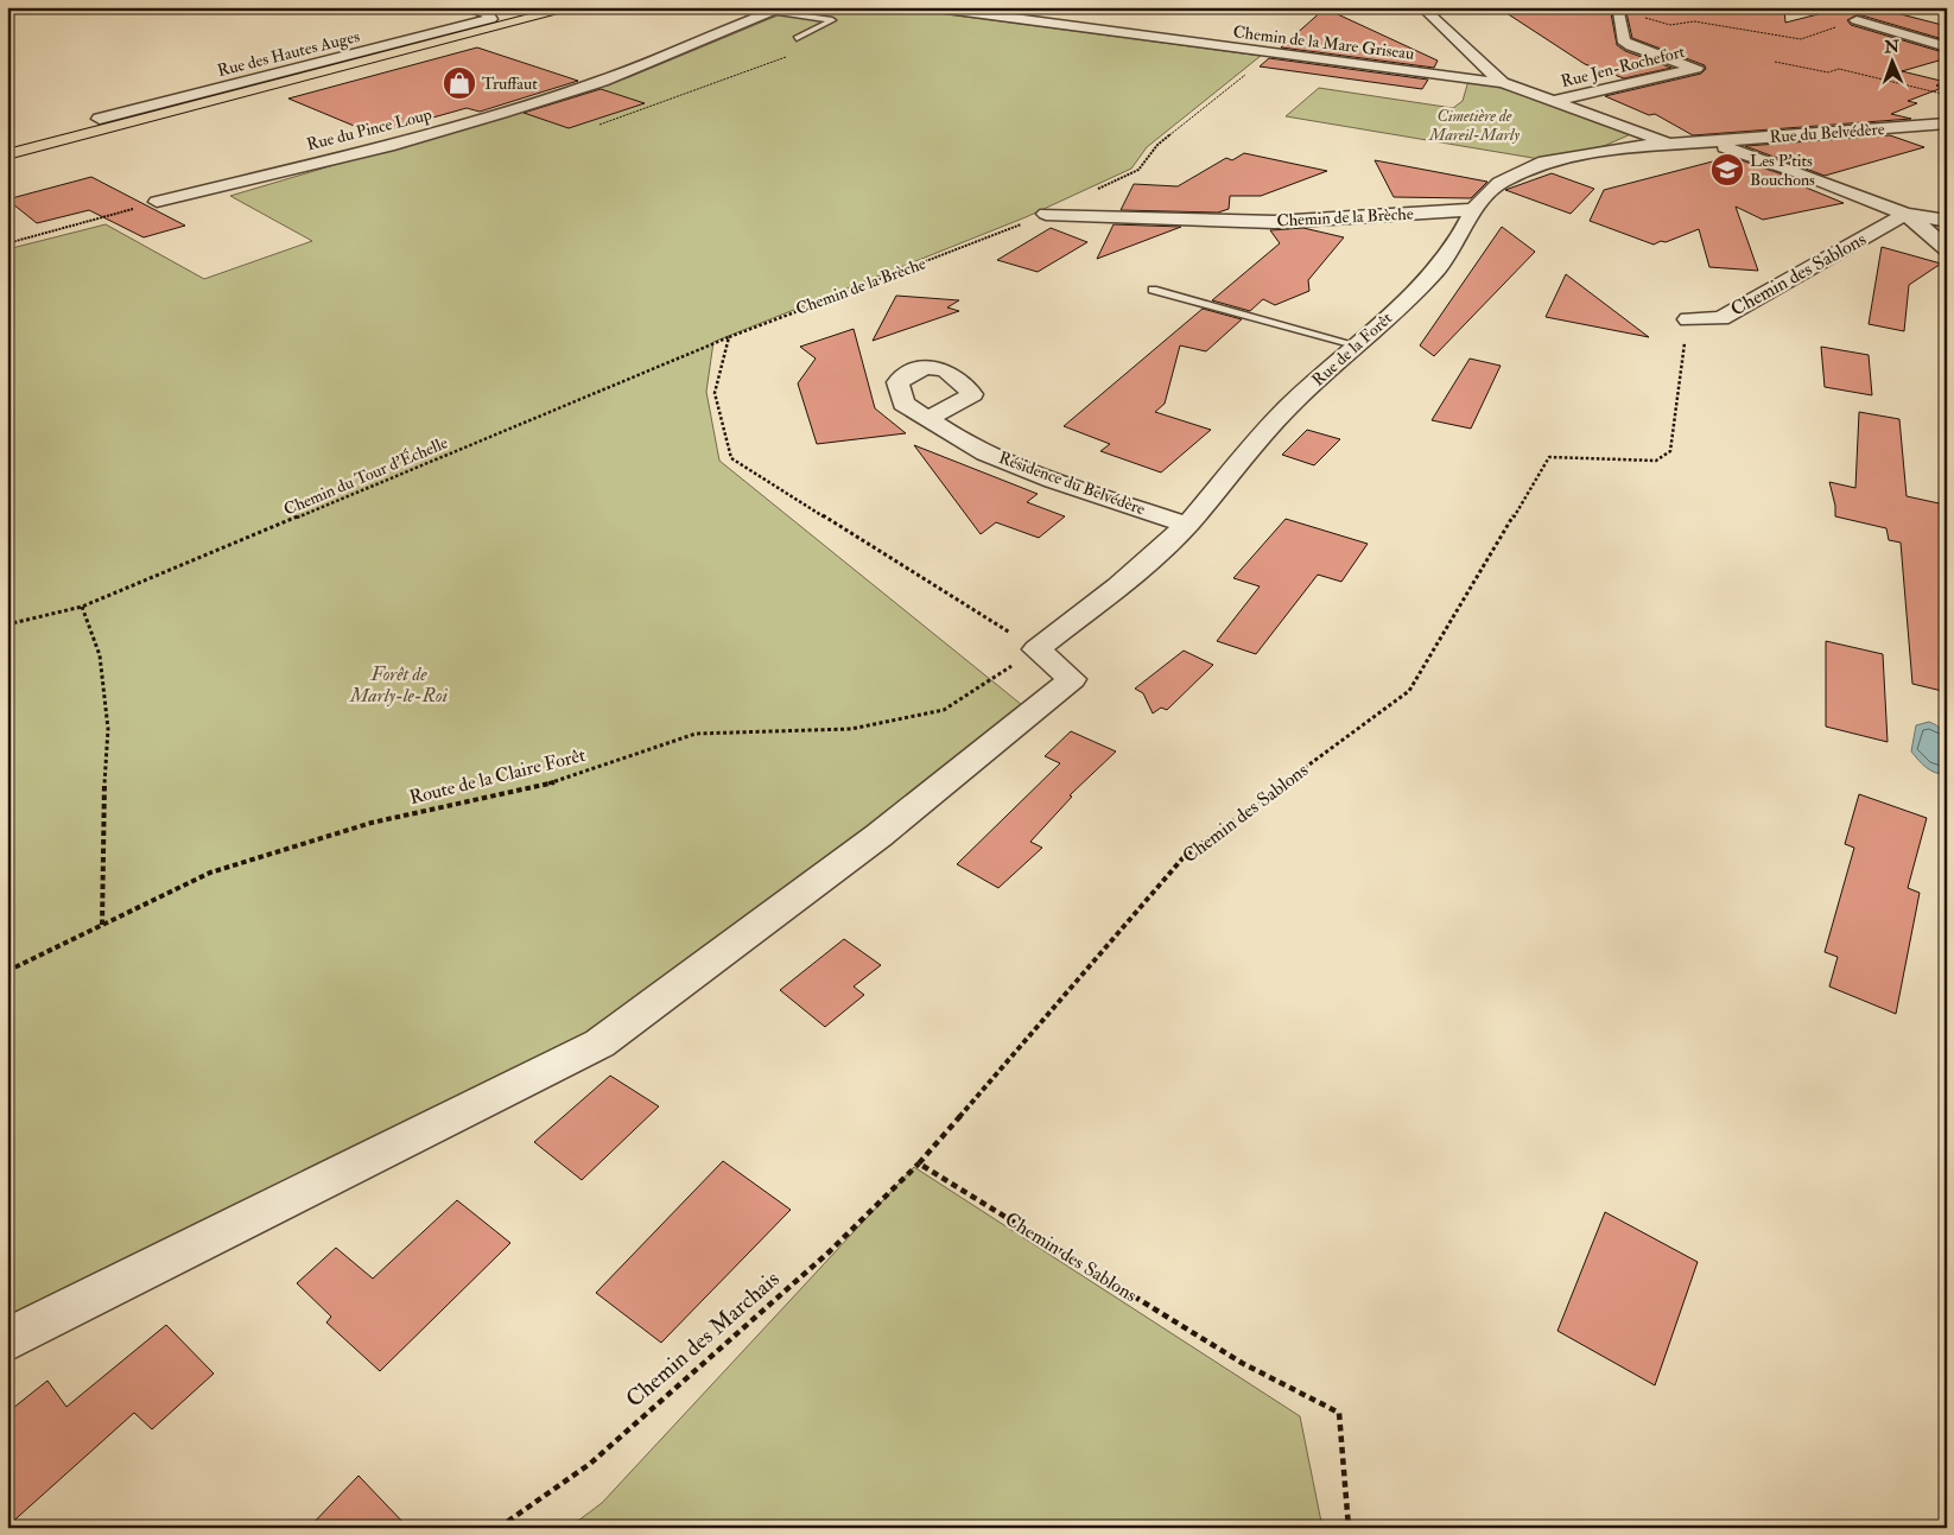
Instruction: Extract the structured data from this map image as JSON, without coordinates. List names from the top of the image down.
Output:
{
  "streets": {
    "street": [
      "Chemin de la Mare Griseau",
      "Rue des Hautes Auges",
      "Rue Jen-Rochefort",
      "Rue du Pince Loup",
      "Rue du Belvédère",
      "Chemin de la Brèche",
      "Chemin des Sablons",
      "Rue de la Forêt",
      "Résidence du Belvédère"
    ],
    "path": ["Chemin du Tour d’Échelle", "Route de la Claire Forêt", "Chemin des Marchais"]
  },
  "crossings": [
    ["Rue du Belvédère", "Rue de la Forêt"],
    ["Chemin de la Brèche", "Rue de la Forêt"],
    ["Chemin de la Brèche", "Chemin du Tour d’Échelle"],
    ["Chemin des Sablons", "Chemin des Marchais"],
    ["Rue de la Forêt", "Résidence du Belvédère"],
    ["Rue de la Forêt", "Route de la Claire Forêt"]
  ],
  "parks": ["Cimetière de Mareil-Marly", "Forêt de Marly-le-Roi"],
  "places": {
    "shop": ["Truffaut"],
    "school or university": ["Les P'tits Bouchons"]
  },
  "north": "top"
}
